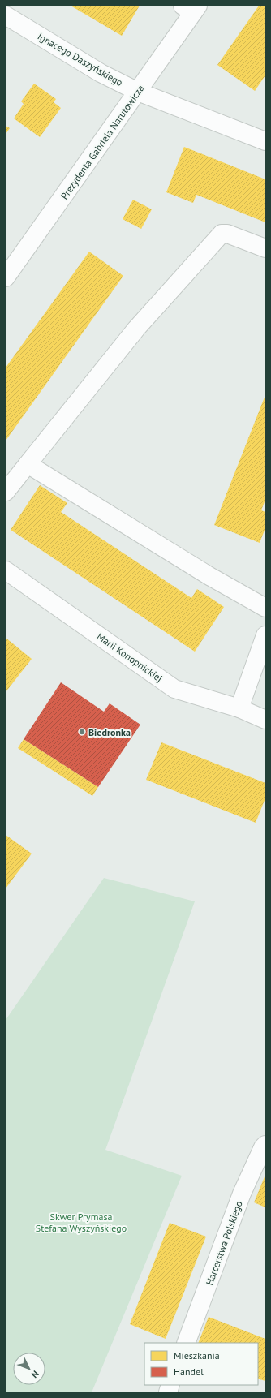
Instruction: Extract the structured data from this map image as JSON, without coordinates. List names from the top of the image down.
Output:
{
  "streets": {
    "street": [
      "Ignacego Daszyńskiego",
      "Prezydenta Gabriela Narutowicza",
      "Marii Konopnickiej",
      "Harcerstwa Polskiego"
    ]
  },
  "crossings": [
    ["Ignacego Daszyńskiego", "Prezydenta Gabriela Narutowicza"]
  ],
  "parks": ["Skwer Prymasa Stefana Wyszyńskiego"],
  "places": ["Biedronka"],
  "legend": ["Mieszkania", "Handel"],
  "north": "bottom right"
}
